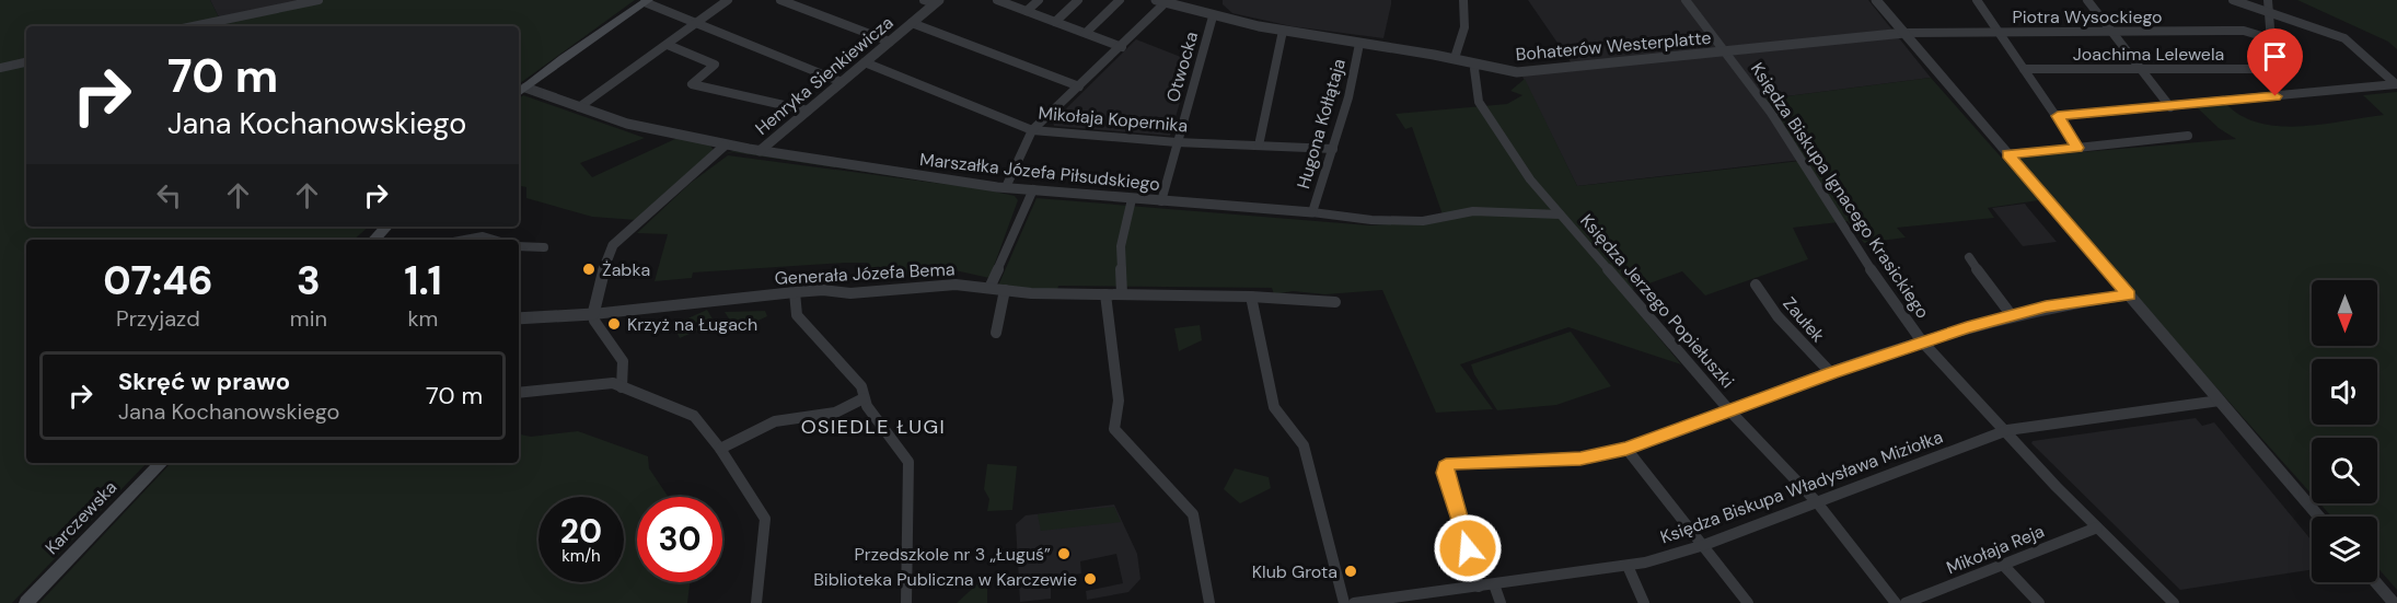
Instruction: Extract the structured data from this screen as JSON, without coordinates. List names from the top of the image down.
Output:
{
  "streets": {
    "main road": ["Karczewska"],
    "street": [
      "Piotra Wysockiego",
      "Bohaterów Westerplatte",
      "Joachima Lelewela",
      "Otwocka",
      "Henryka Sienkiewicza",
      "Mikołaja Kopernika",
      "Hugona Kołłątaja",
      "Marszałka Józefa Piłsudskiego",
      "Księdza Biskupa Ignacego Krasickiego",
      "Generała Józefa Bema",
      "Księdza Jerzego Popiełuszki",
      "Zaułek",
      "Księdza Biskupa Władysława Miziołka",
      "Mikołaja Reja"
    ]
  },
  "crossings": [
    ["Piotra Wysockiego", "Bohaterów Westerplatte"],
    ["Bohaterów Westerplatte", "Otwocka"],
    ["Bohaterów Westerplatte", "Hugona Kołłątaja"],
    ["Bohaterów Westerplatte", "Księdza Biskupa Ignacego Krasickiego"],
    ["Bohaterów Westerplatte", "Księdza Jerzego Popiełuszki"],
    ["Otwocka", "Mikołaja Kopernika"],
    ["Otwocka", "Marszałka Józefa Piłsudskiego"],
    ["Henryka Sienkiewicza", "Mikołaja Kopernika"],
    ["Henryka Sienkiewicza", "Marszałka Józefa Piłsudskiego"],
    ["Mikołaja Kopernika", "Hugona Kołłątaja"],
    ["Hugona Kołłątaja", "Marszałka Józefa Piłsudskiego"],
    ["Marszałka Józefa Piłsudskiego", "Księdza Jerzego Popiełuszki"],
    ["Księdza Biskupa Ignacego Krasickiego", "Księdza Biskupa Władysława Miziołka"],
    ["Księdza Biskupa Ignacego Krasickiego", "Mikołaja Reja"],
    ["Księdza Jerzego Popiełuszki", "Księdza Biskupa Władysława Miziołka"]
  ],
  "districts": ["OSIEDLE ŁUGI"],
  "places": [
    "Żabka",
    "Krzyż na Ługach",
    "Przedszkole nr 3 „Ługuś”",
    "Klub Grota",
    "Biblioteka Publiczna w Karczewie"
  ],
  "north": "bottom",
  "page": {
    "turn": ["70 m", "Jana Kochanowskiego"],
    "eta": [
      "07:46",
      "Przyjazd",
      "3",
      "min",
      "1.1",
      "km"
    ],
    "list": [
      {
        "name": "Skręć w prawo",
        "note": "Jana Kochanowskiego",
        "value": "70 m"
      }
    ],
    "speed": "20 km/h",
    "limit": "30"
  }
}
